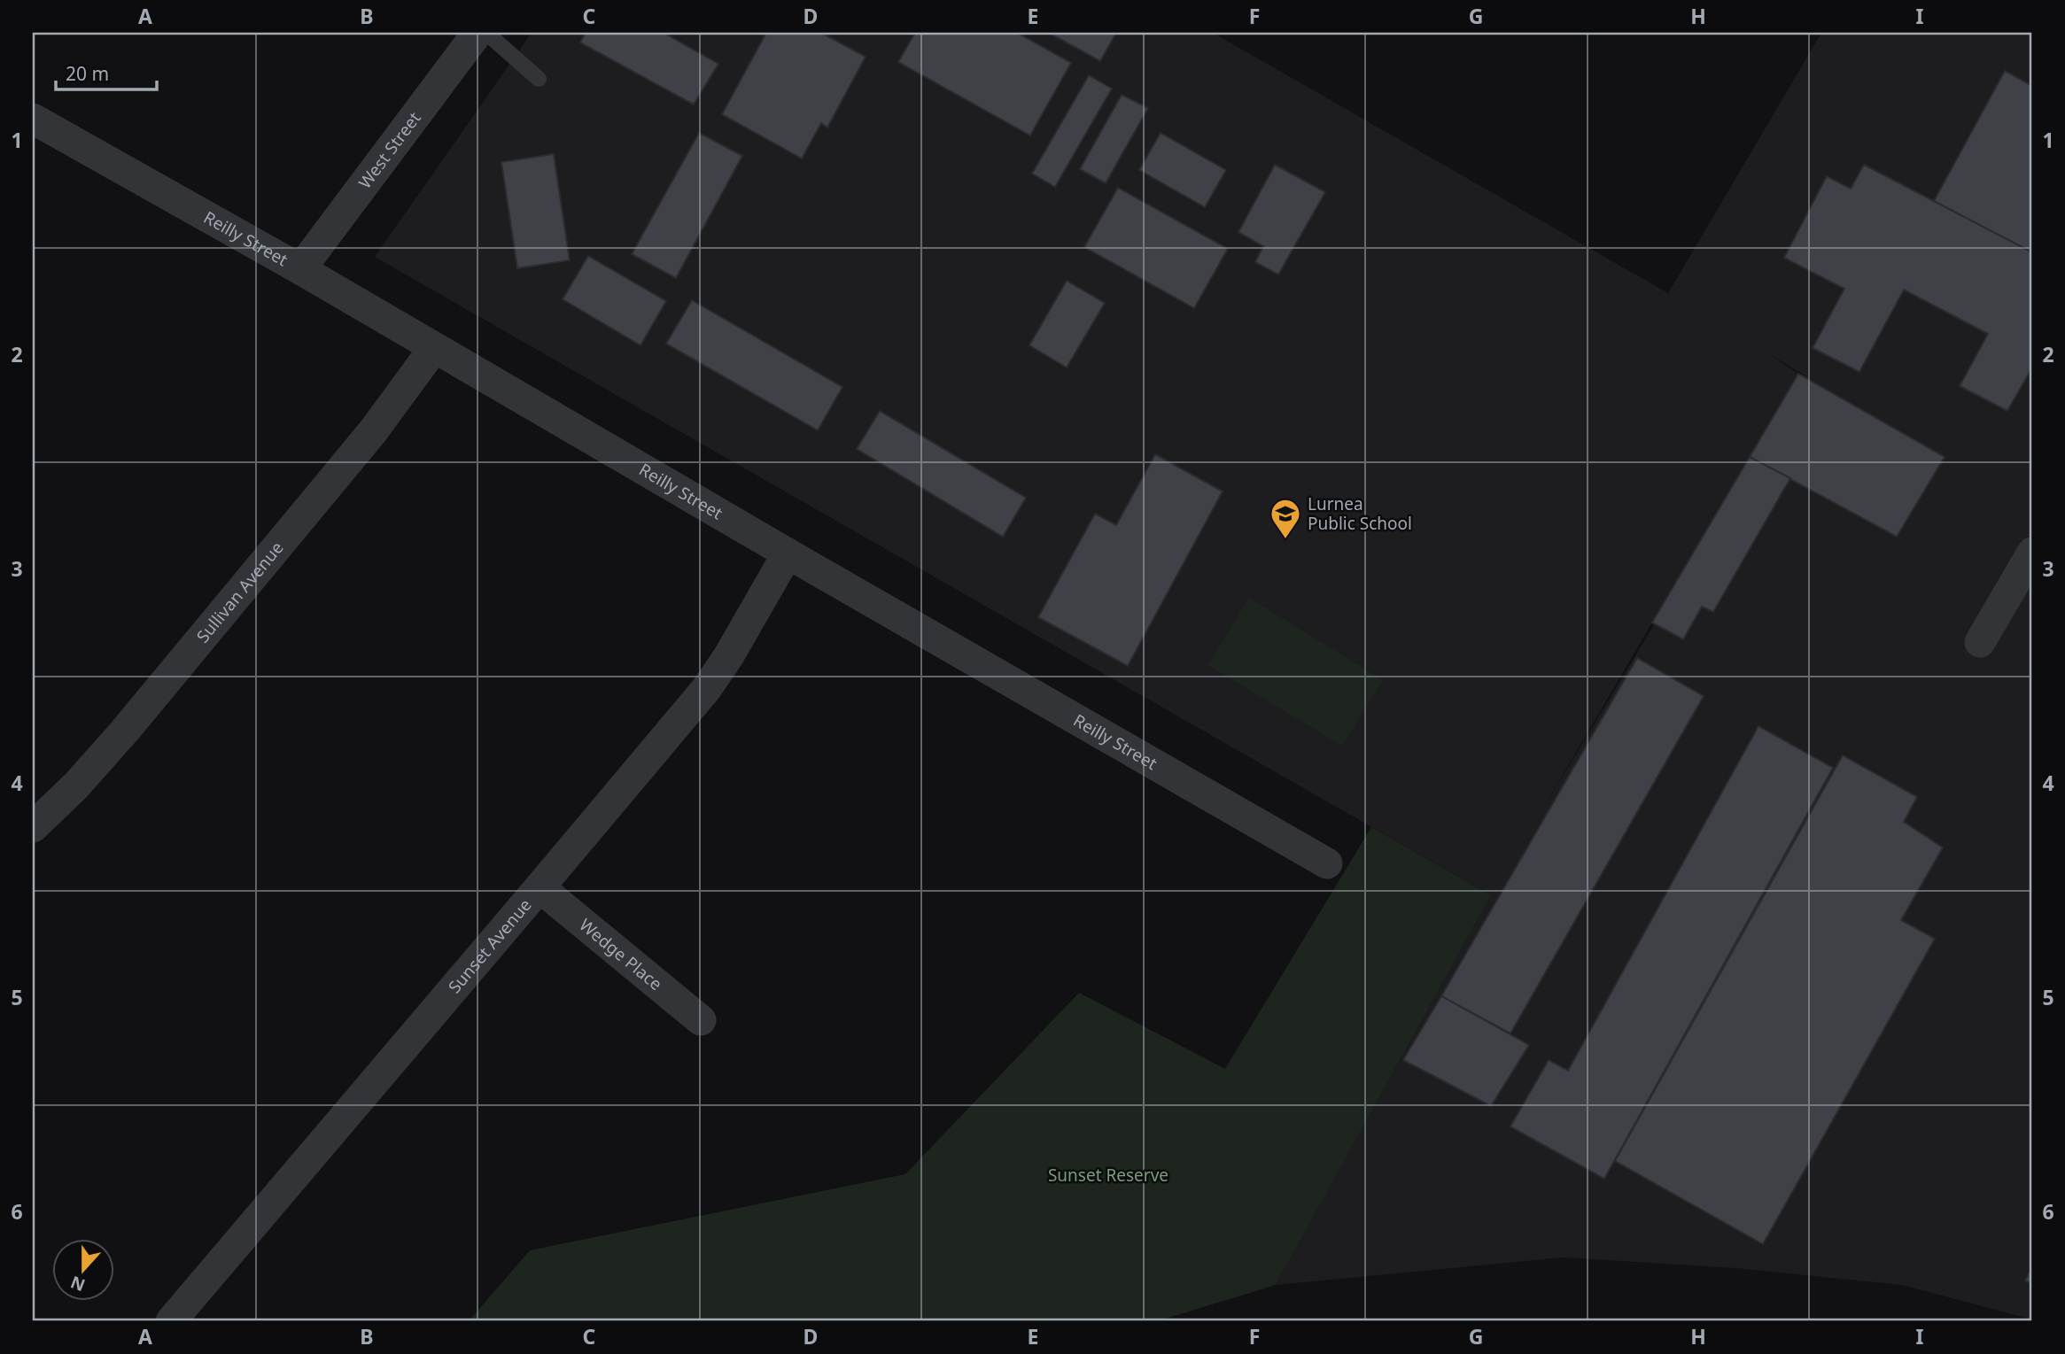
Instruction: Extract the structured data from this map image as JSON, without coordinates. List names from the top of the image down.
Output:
{
  "streets": {
    "street": [
      "West Street",
      "Reilly Street",
      "Sullivan Avenue",
      "Sunset Avenue",
      "Wedge Place"
    ]
  },
  "crossings": [
    ["West Street", "Reilly Street"],
    ["Reilly Street", "Sullivan Avenue"],
    ["Reilly Street", "Sunset Avenue"],
    ["Sunset Avenue", "Wedge Place"]
  ],
  "parks": ["Sunset Reserve"],
  "places": {
    "school or university": ["Lurnea Public School"]
  },
  "scale_bar": "20 m",
  "north": "bottom",
  "grid": {
    "columns": [
      "A",
      "B",
      "C",
      "D",
      "E",
      "F",
      "G",
      "H",
      "I"
    ],
    "rows": [
      "1",
      "2",
      "3",
      "4",
      "5",
      "6"
    ]
  }
}
